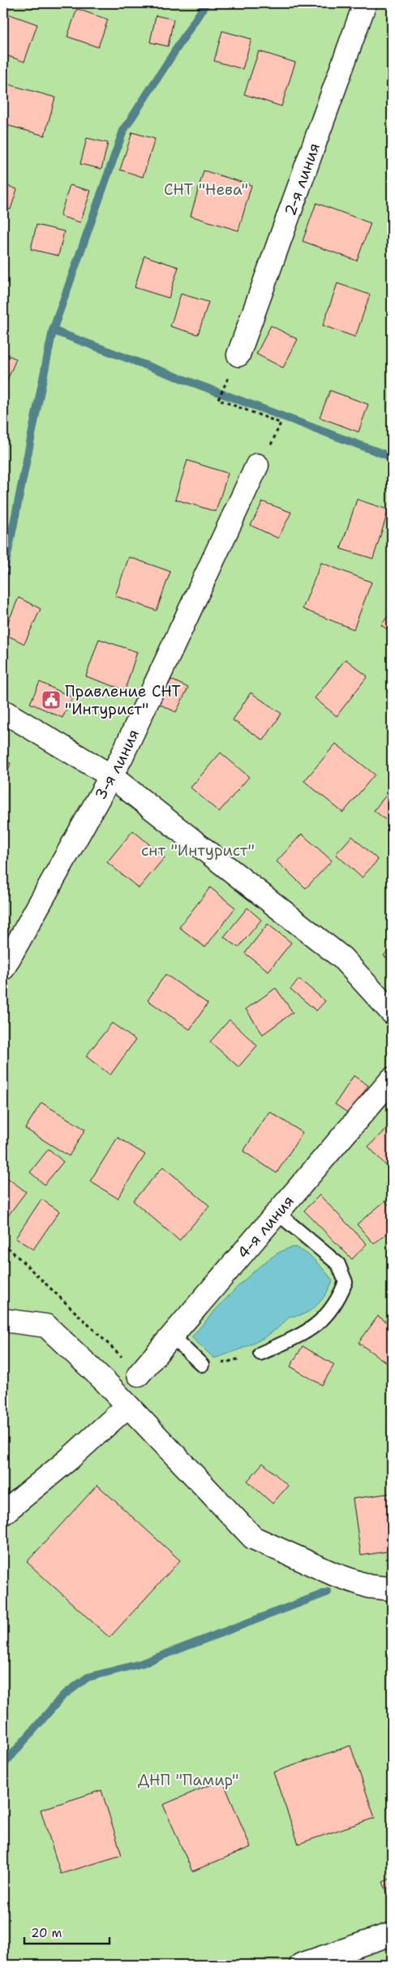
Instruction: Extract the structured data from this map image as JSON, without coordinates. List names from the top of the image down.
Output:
{
  "streets": {
    "street": ["2-я линия", "3-я линия", "4-я линия"]
  },
  "parks": ["СНТ \"Нева\"", "снт \"Интурист\"", "ДНП \"Памир\""],
  "places": {
    "public building": ["Правление СНТ \"Интурист\""]
  },
  "scale_bar": "20 m"
}
